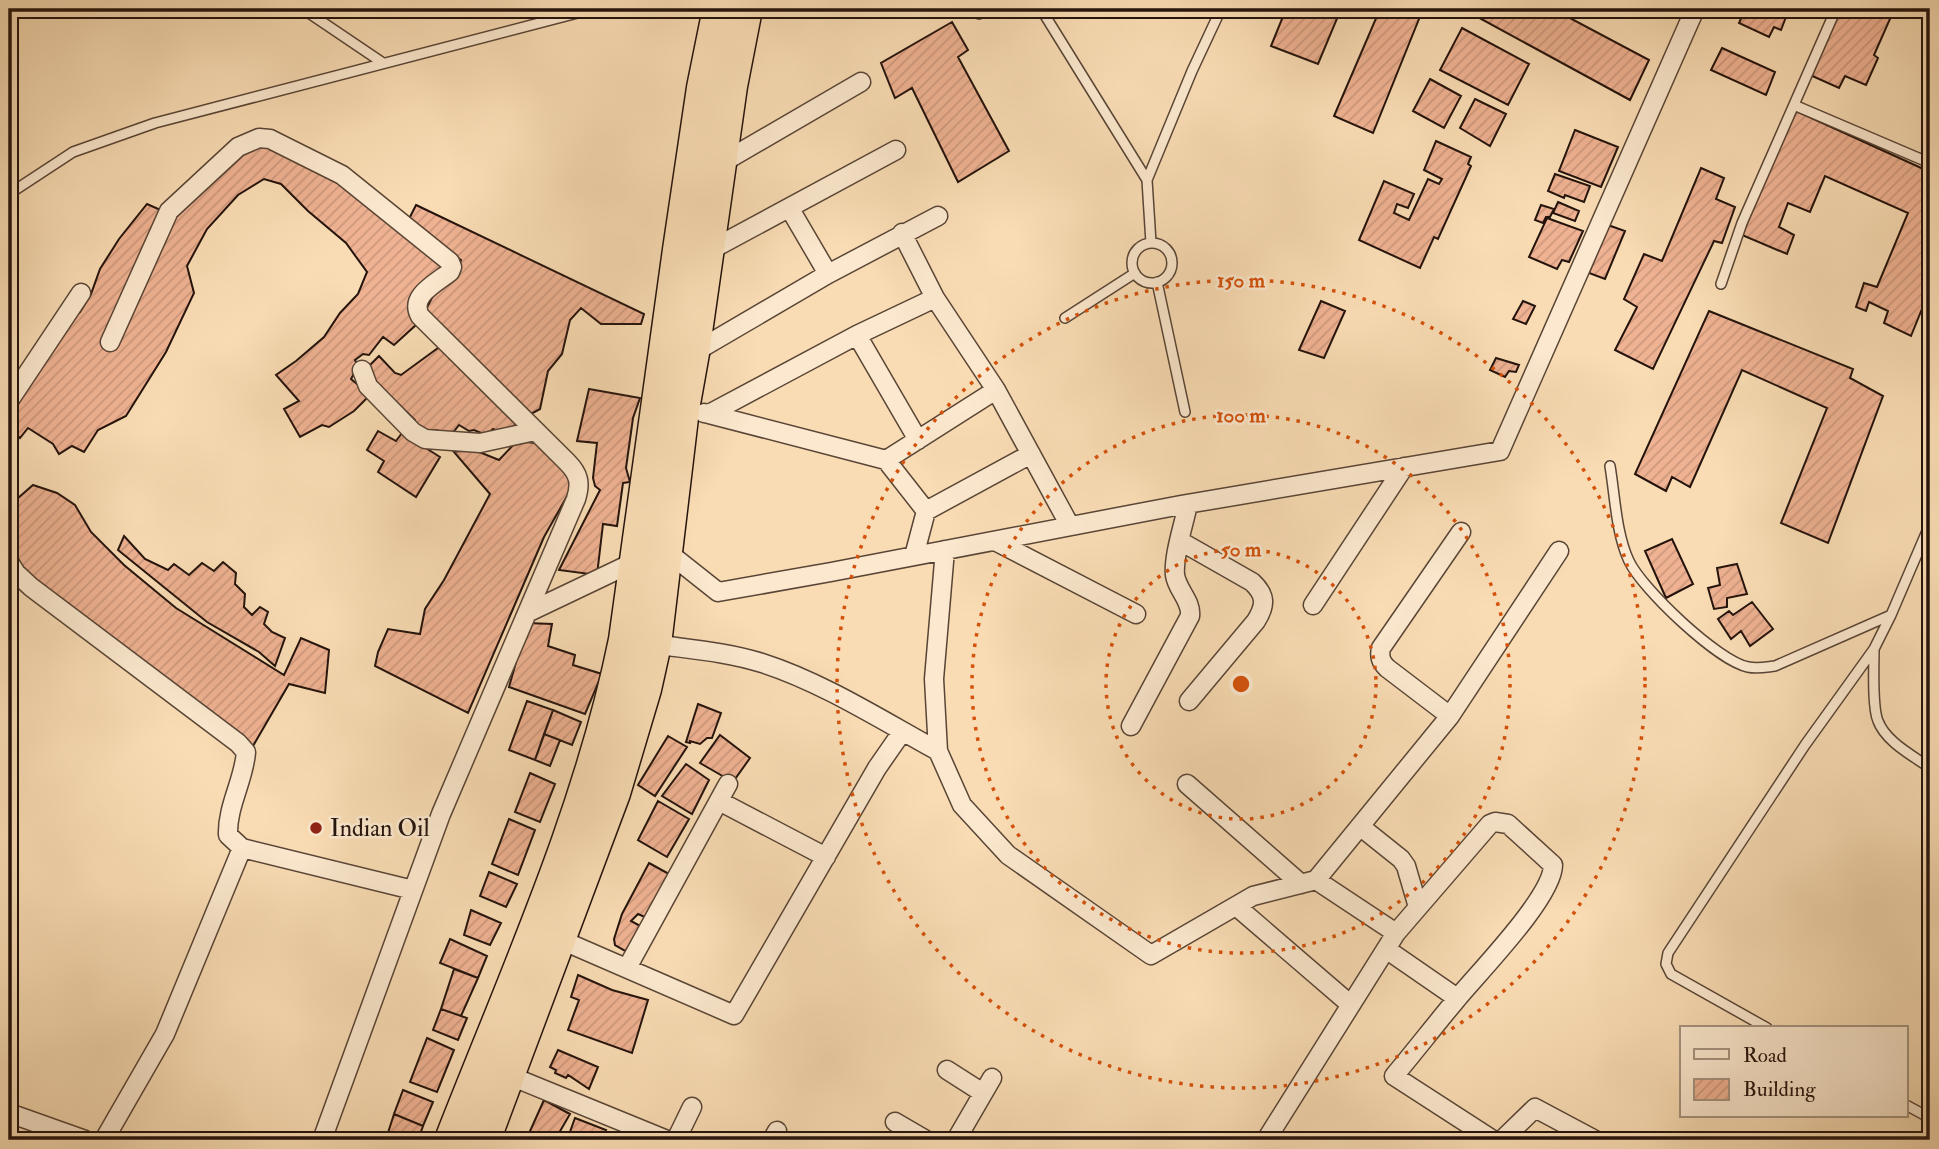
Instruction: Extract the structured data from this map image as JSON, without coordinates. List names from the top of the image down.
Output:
{
  "places": ["Indian Oil"],
  "legend": ["Road", "Building"],
  "rings": ["150 m", "100 m", "50 m"]
}
